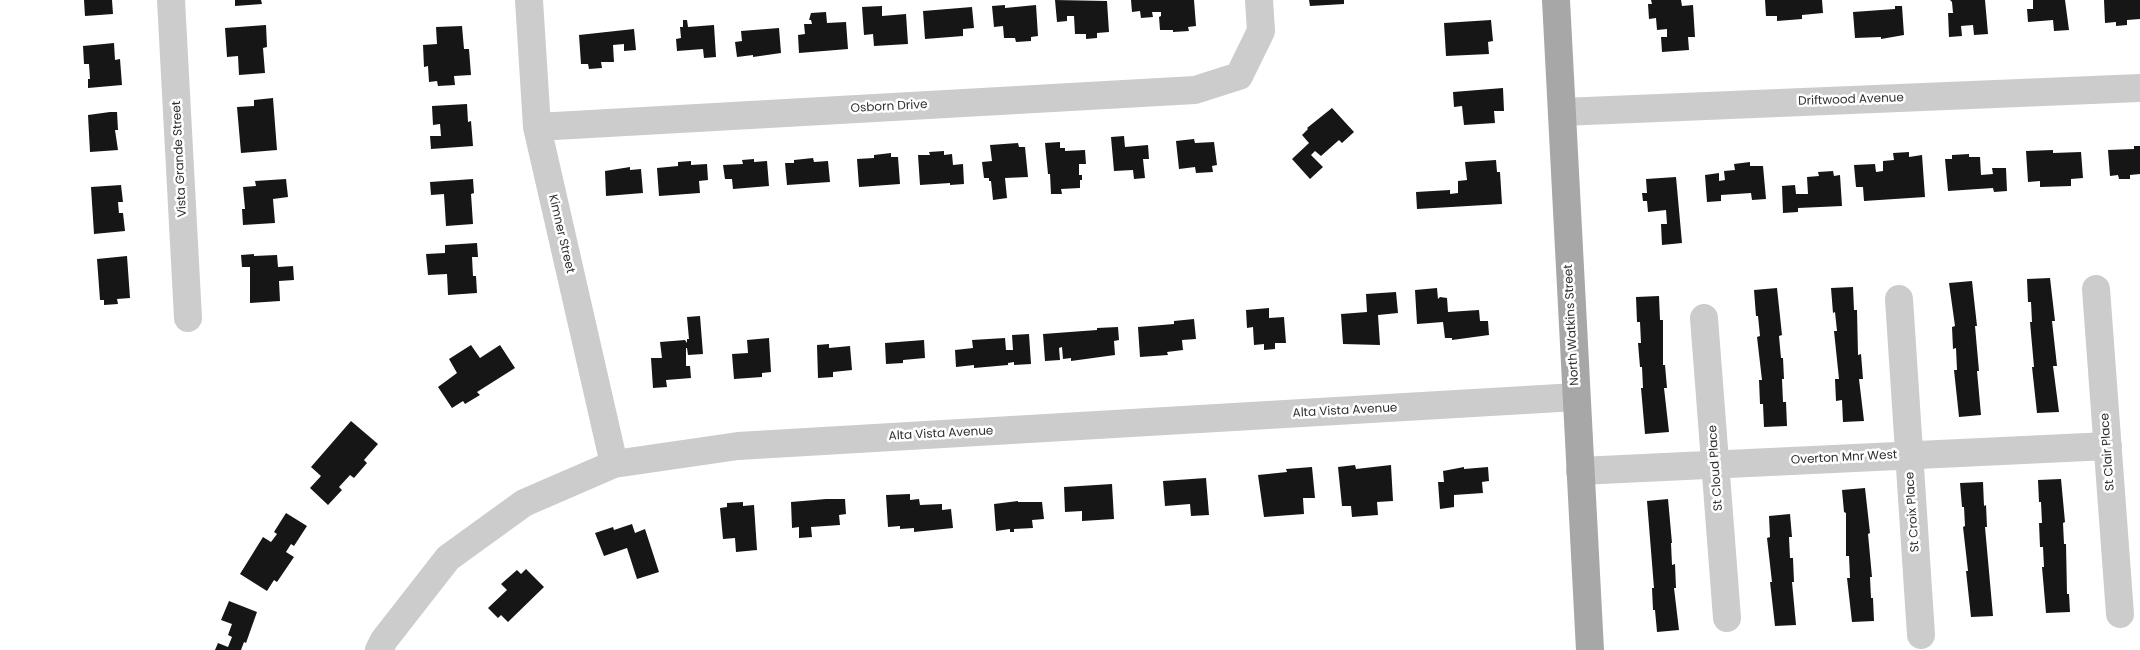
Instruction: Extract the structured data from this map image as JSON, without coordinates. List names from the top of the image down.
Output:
{
  "streets": {
    "main road": ["North Watkins Street"],
    "street": [
      "Driftwood Avenue",
      "Osborn Drive",
      "Vista Grande Street",
      "Kimner Street",
      "Alta Vista Avenue",
      "St Clair Place",
      "Overton Mnr West",
      "St Cloud Place",
      "St Croix Place"
    ]
  },
  "crossings": [
    ["Driftwood Avenue", "North Watkins Street"],
    ["Osborn Drive", "Kimner Street"],
    ["Kimner Street", "Alta Vista Avenue"],
    ["North Watkins Street", "Alta Vista Avenue"],
    ["North Watkins Street", "Overton Mnr West"],
    ["St Clair Place", "Overton Mnr West"],
    ["Overton Mnr West", "St Cloud Place"],
    ["Overton Mnr West", "St Croix Place"]
  ]
}
